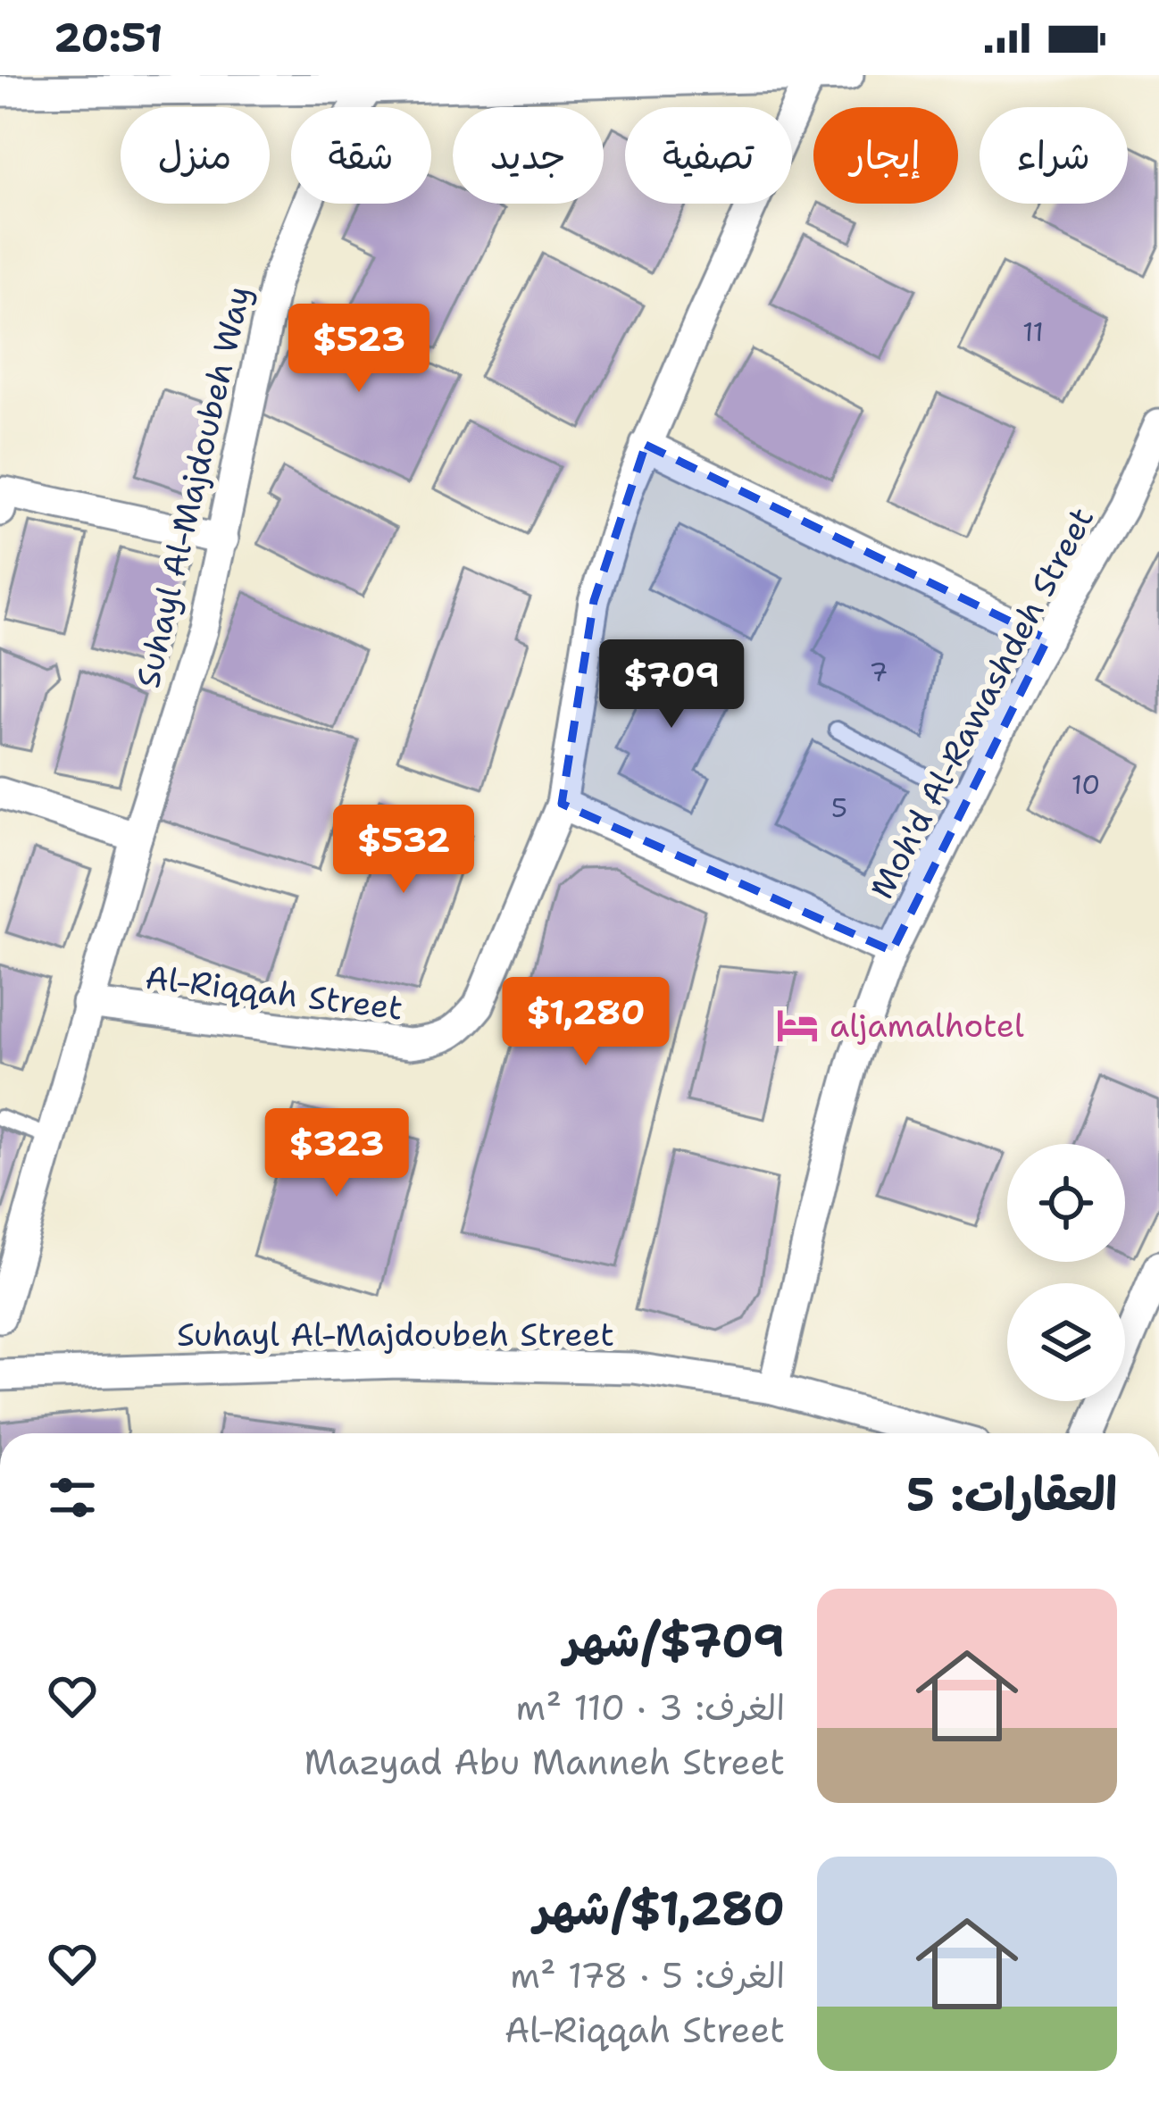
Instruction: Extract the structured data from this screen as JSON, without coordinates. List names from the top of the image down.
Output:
{
  "streets": {
    "street": [
      "Suhayl Al-Majdoubeh Way",
      "Moh'd Al-Rawashdeh Street",
      "Al-Riqqah Street",
      "Suhayl Al-Majdoubeh Street"
    ]
  },
  "crossings": [
    ["Suhayl Al-Majdoubeh Way", "Al-Riqqah Street"],
    ["Moh'd Al-Rawashdeh Street", "Suhayl Al-Majdoubeh Street"]
  ],
  "places": {
    "hotel": ["aljamalhotel"]
  },
  "house_numbers": [
    "11",
    "7",
    "10",
    "5"
  ],
  "page": {
    "status": "20:51",
    "chip": [
      "شراء",
      "إيجار",
      "تصفية",
      "جديد",
      "شقة",
      "منزل"
    ],
    "price": [
      "$523",
      "$709",
      "$532",
      "$1,280",
      "$323"
    ],
    "heading": "العقارات: 5",
    "list": [
      {
        "name": "$709/شهر",
        "note": "الغرف: 3 · 110 m² · Mazyad Abu Manneh Street"
      },
      {
        "name": "$1,280/شهر",
        "note": "الغرف: 5 · 178 m² · Al-Riqqah Street"
      }
    ]
  }
}
